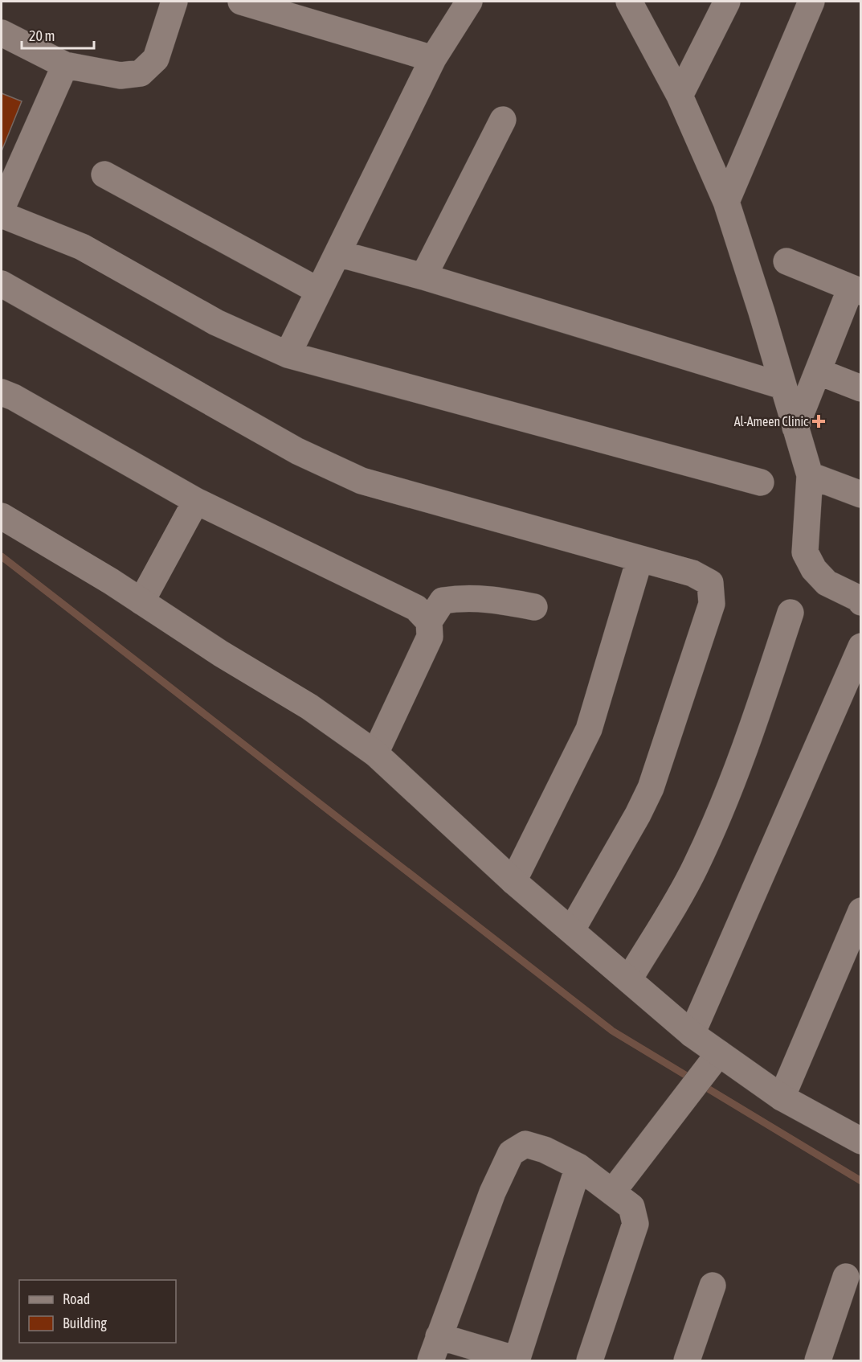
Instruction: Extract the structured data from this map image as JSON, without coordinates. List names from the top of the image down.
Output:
{
  "places": {
    "health": ["Al-Ameen Clinic"]
  },
  "legend": ["Road", "Building"],
  "scale_bar": "20 m"
}
